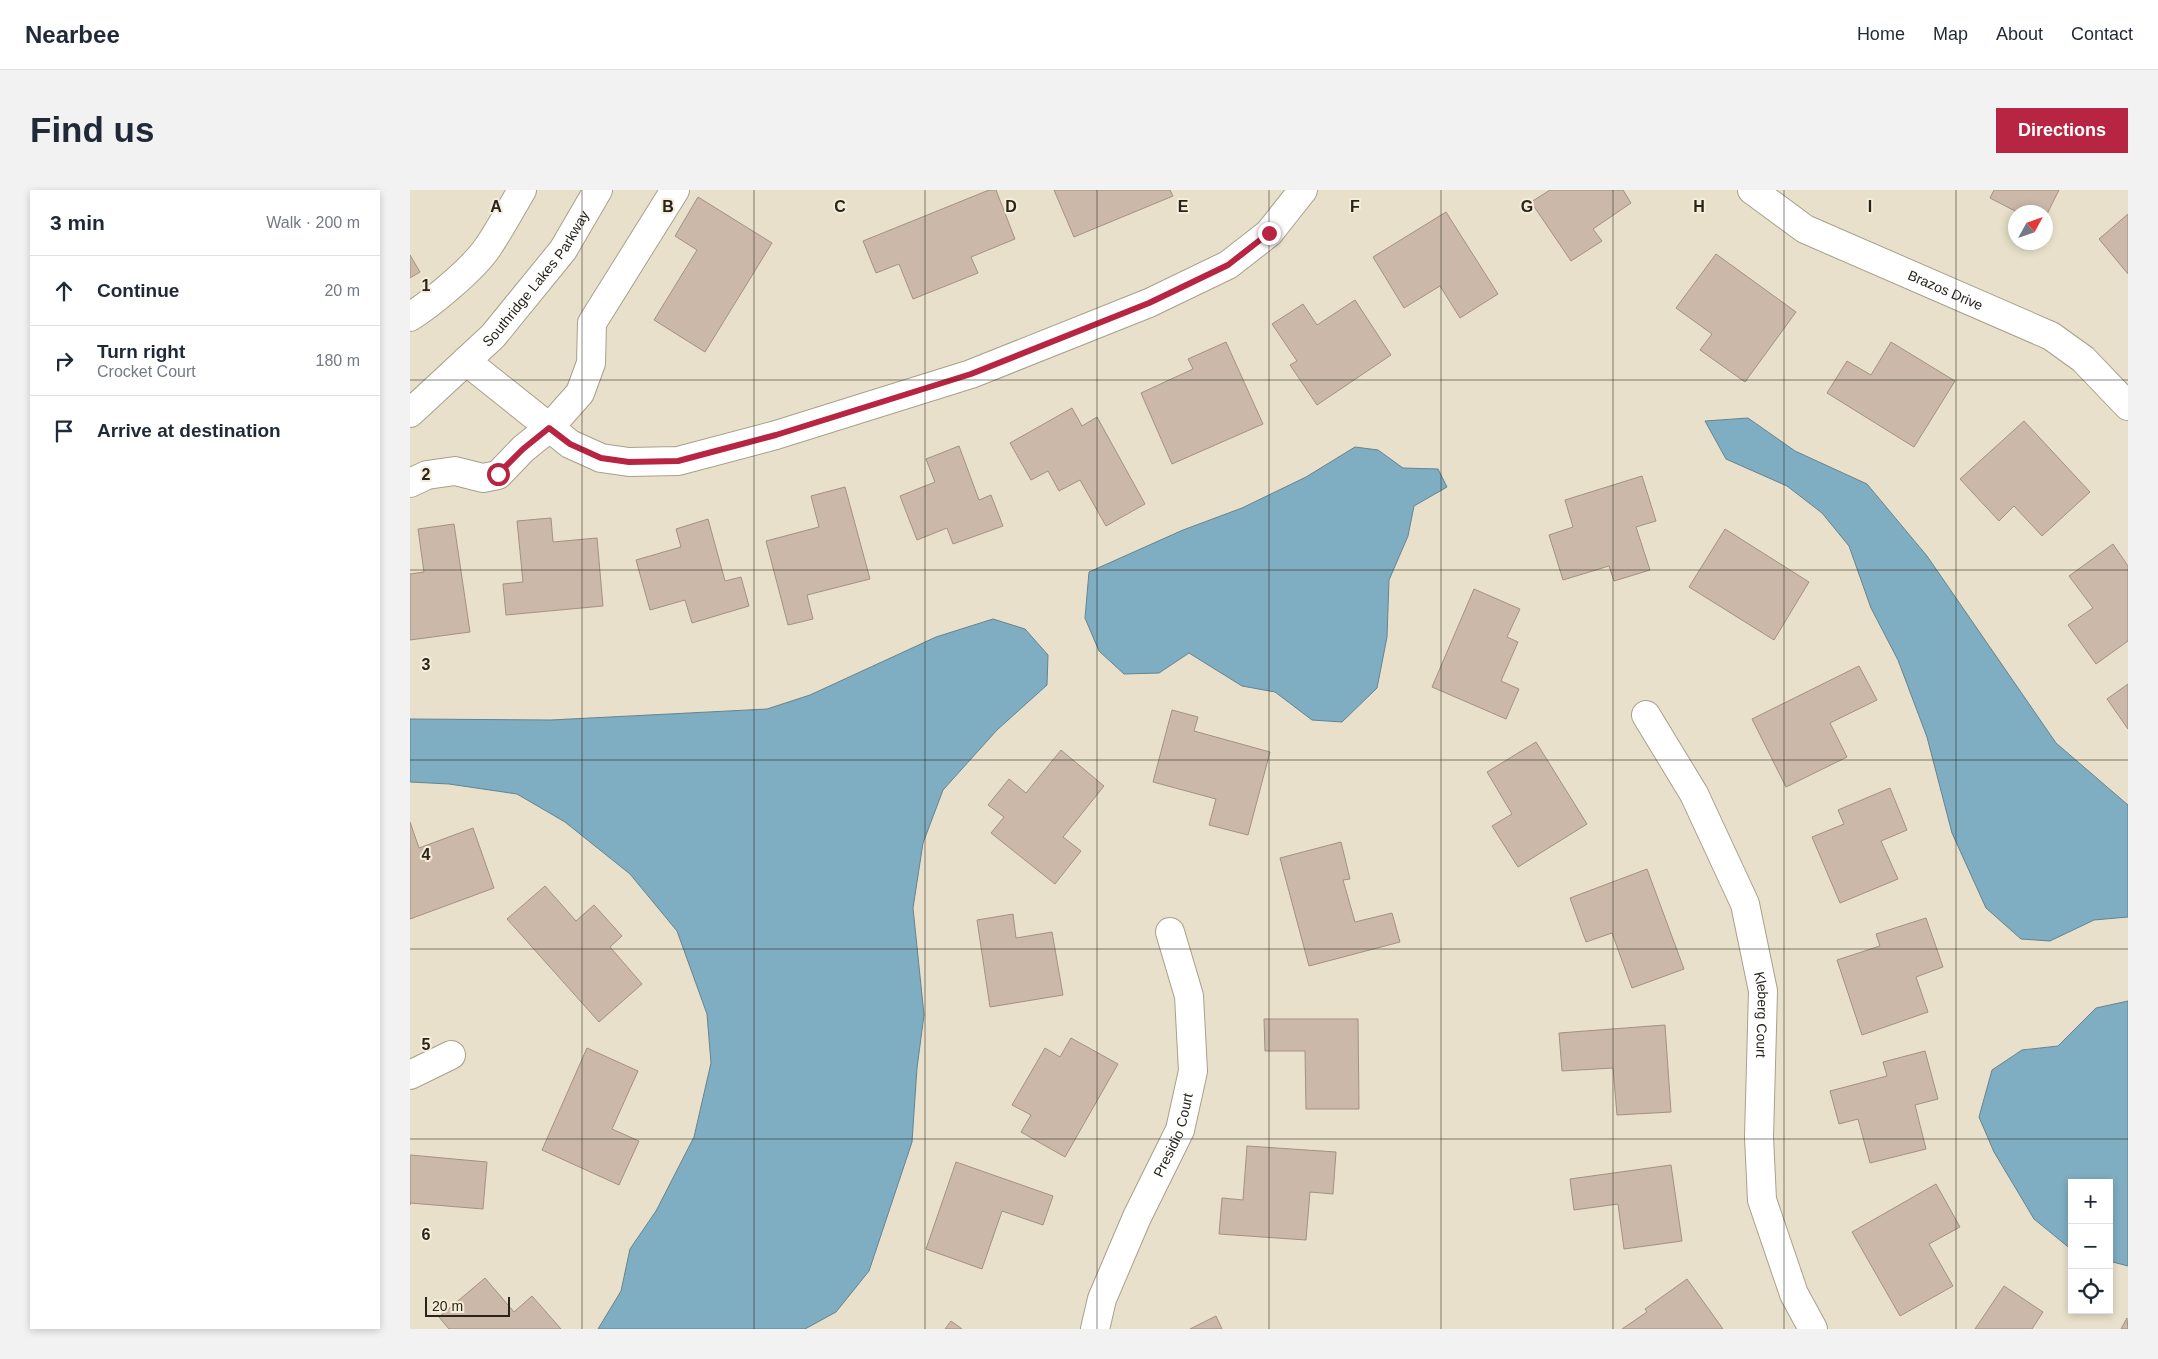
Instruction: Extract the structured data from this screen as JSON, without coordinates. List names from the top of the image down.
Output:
{
  "streets": {
    "street": [
      "Southridge Lakes Parkway",
      "Brazos Drive",
      "Kleberg Court",
      "Presidio Court"
    ]
  },
  "scale_bar": "20 m",
  "north": "top right",
  "page": {
    "header": "Nearbee",
    "nav": [
      "Home",
      "Map",
      "About",
      "Contact"
    ],
    "buttons": "Directions",
    "title": "Find us",
    "heading": ["3 min", "Walk · 200 m"],
    "list": [
      ["Continue", "20 m"],
      ["Turn right", "Crocket Court", "180 m"],
      "Arrive at destination"
    ],
    "map_buttons": ["+", "−"],
    "scale": "20 m"
  },
  "grid": {
    "columns": [
      "A",
      "B",
      "C",
      "D",
      "E",
      "F",
      "G",
      "H",
      "I"
    ],
    "rows": [
      "1",
      "2",
      "3",
      "4",
      "5",
      "6"
    ]
  }
}
